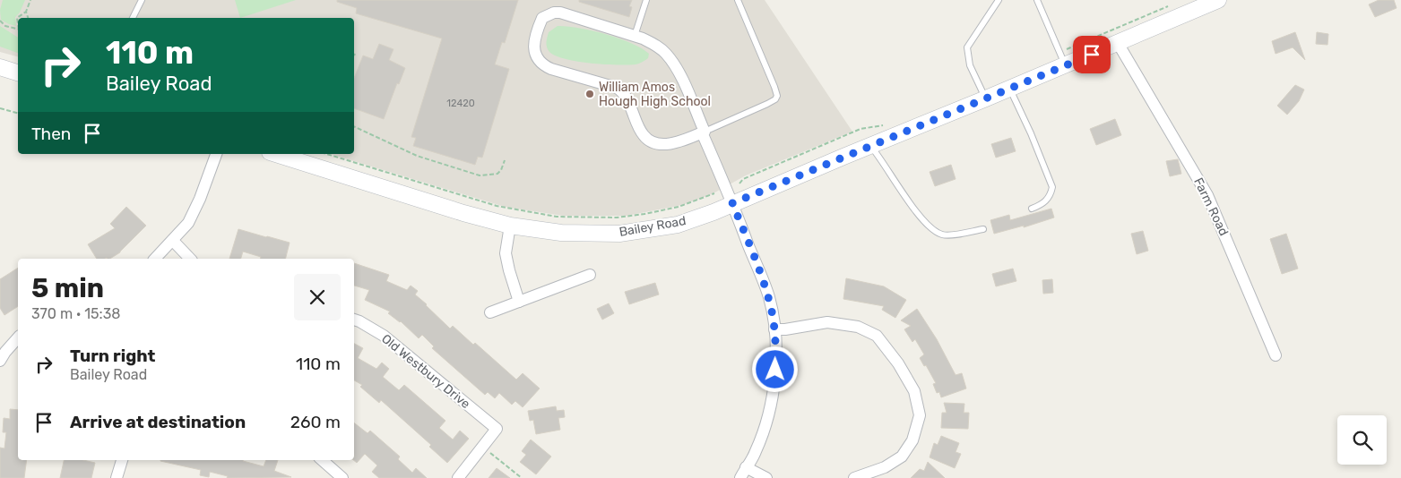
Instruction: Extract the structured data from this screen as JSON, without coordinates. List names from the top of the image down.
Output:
{
  "streets": {
    "street": ["Farm Road", "Bailey Road", "Old Westbury Drive"]
  },
  "crossings": [
    ["Farm Road", "Bailey Road"]
  ],
  "places": ["William Amos Hough High School"],
  "house_numbers": ["12420"],
  "page": {
    "turn": ["110 m", "Bailey Road"],
    "then": "Then",
    "heading": ["5 min", "370 m · 15:38"],
    "list": [
      {
        "name": "Turn right",
        "note": "Bailey Road",
        "value": "110 m"
      },
      {
        "name": "Arrive at destination",
        "value": "260 m"
      }
    ]
  }
}
